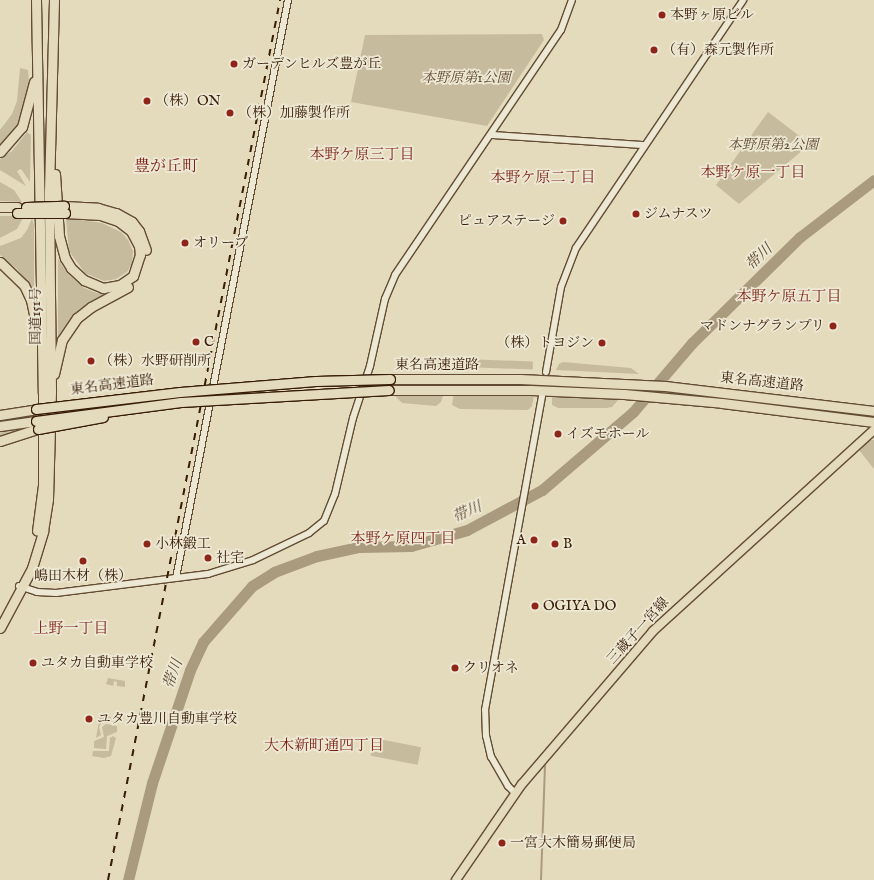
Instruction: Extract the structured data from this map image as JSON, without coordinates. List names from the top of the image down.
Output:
{
  "streets": {
    "highway": ["国道151号", "東名高速道路"],
    "main road": ["三蔵子一宮線"]
  },
  "crossings": [
    ["東名高速道路", "三蔵子一宮線"]
  ],
  "districts": [
    "本野ケ原三丁目",
    "豊が丘町",
    "本野ケ原一丁目",
    "本野ケ原二丁目",
    "本野ケ原五丁目",
    "本野ケ原四丁目",
    "上野一丁目",
    "大木新町通四丁目"
  ],
  "water": ["帯川"],
  "parks": ["本野原第1公園", "本野原第2公園"],
  "places": [
    "本野ヶ原ビル",
    "（有）森元製作所",
    "ガーデンヒルズ豊が丘",
    "（株）ON",
    "（株）加藤製作所",
    "ジムナスツ",
    "ピュアステージ",
    "オリーブ",
    "マドンナグランプリ",
    "C",
    "（株）トヨジン",
    "（株）水野研削所",
    "イズモホール",
    "A",
    "小林鍛工",
    "B",
    "社宅",
    "嶋田木材（株）",
    "OGIYA DO",
    "ユタカ自動車学校",
    "クリオネ",
    "ユタカ豊川自動車学校",
    "一宮大木簡易郵便局"
  ]
}
